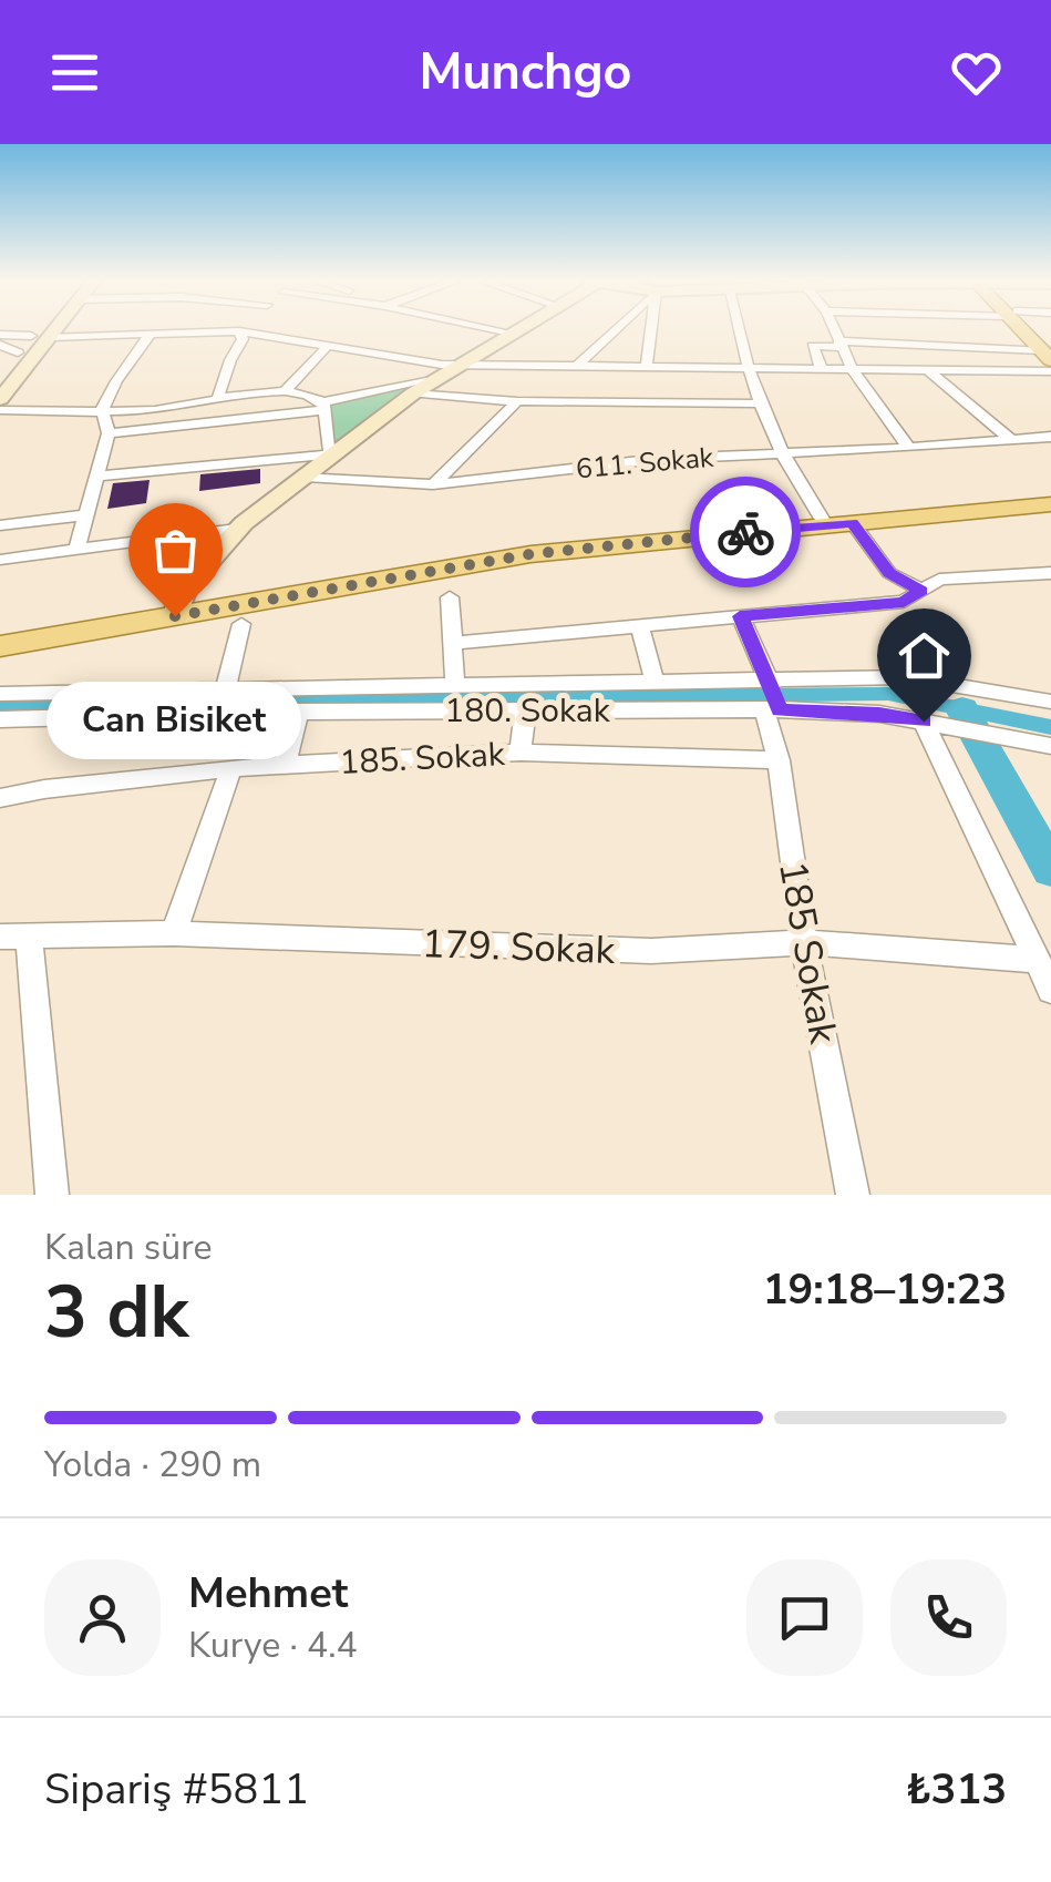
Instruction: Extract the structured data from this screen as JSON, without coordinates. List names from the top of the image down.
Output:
{
  "streets": {
    "street": [
      "611. Sokak",
      "180. Sokak",
      "185. Sokak",
      "179. Sokak",
      "185 Sokak"
    ]
  },
  "crossings": [
    ["180. Sokak", "185 Sokak"],
    ["185. Sokak", "185 Sokak"],
    ["179. Sokak", "185 Sokak"]
  ],
  "places": ["Can Bisiket"],
  "page": {
    "header": "Munchgo",
    "bubble": "Can Bisiket",
    "heading": ["3 dk", "Kalan süre", "19:18–19:23"],
    "panel": [
      "Mehmet",
      "Kurye · 4.4",
      "Sipariş #5811",
      "₺313"
    ],
    "bar": "Yolda · 290 m"
  }
}
